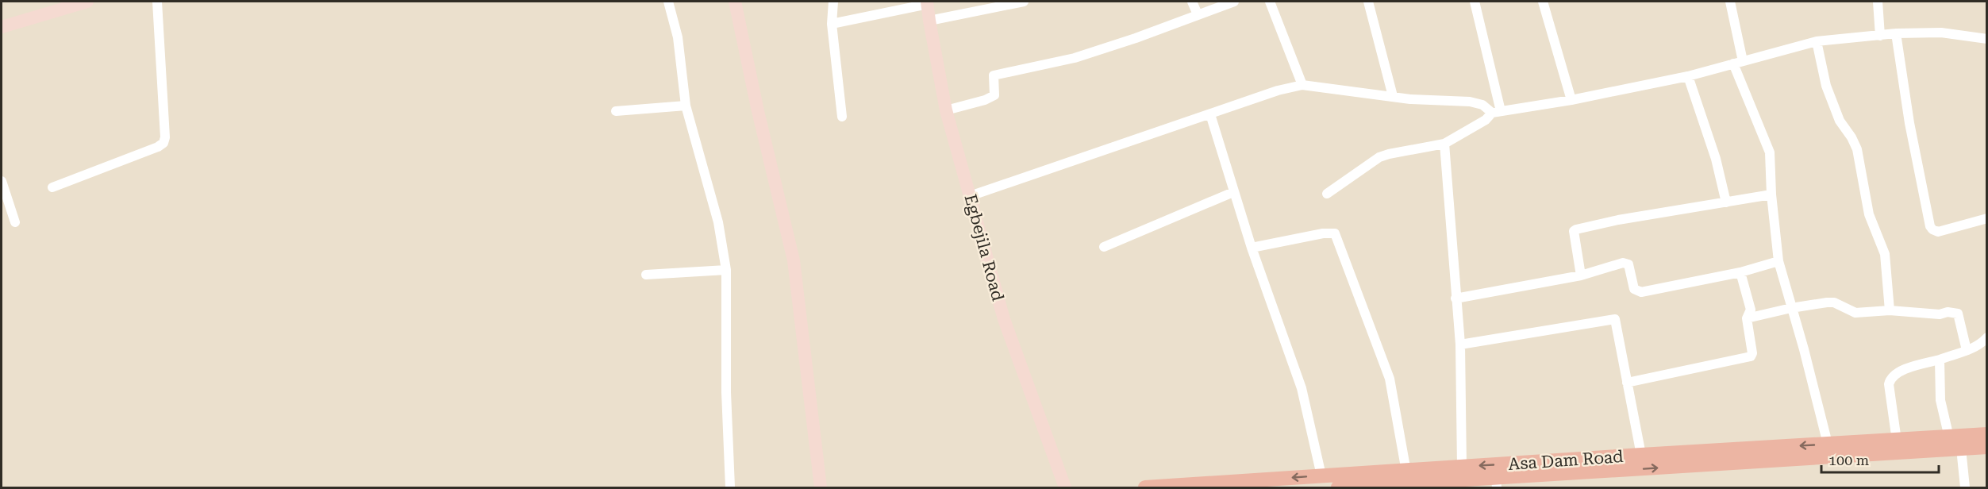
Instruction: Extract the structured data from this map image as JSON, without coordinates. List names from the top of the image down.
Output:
{
  "streets": {
    "main road": ["Asa Dam Road"],
    "street": ["Egbejila Road"]
  },
  "scale_bar": "100 m"
}
